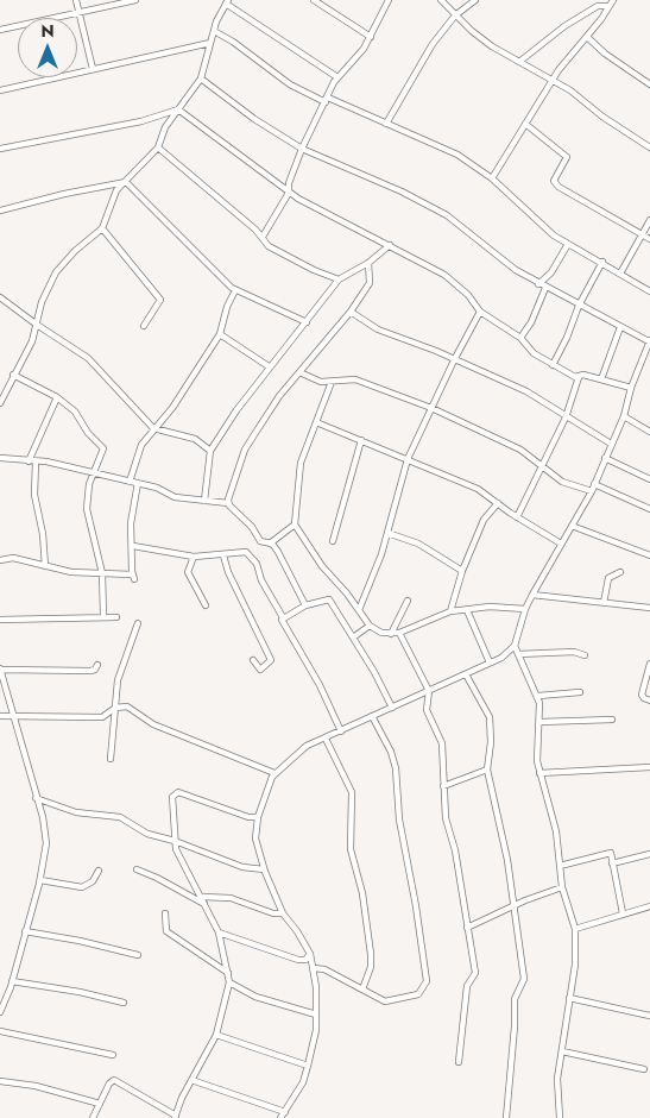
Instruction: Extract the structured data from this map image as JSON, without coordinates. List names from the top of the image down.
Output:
{
  "north": "top"
}
